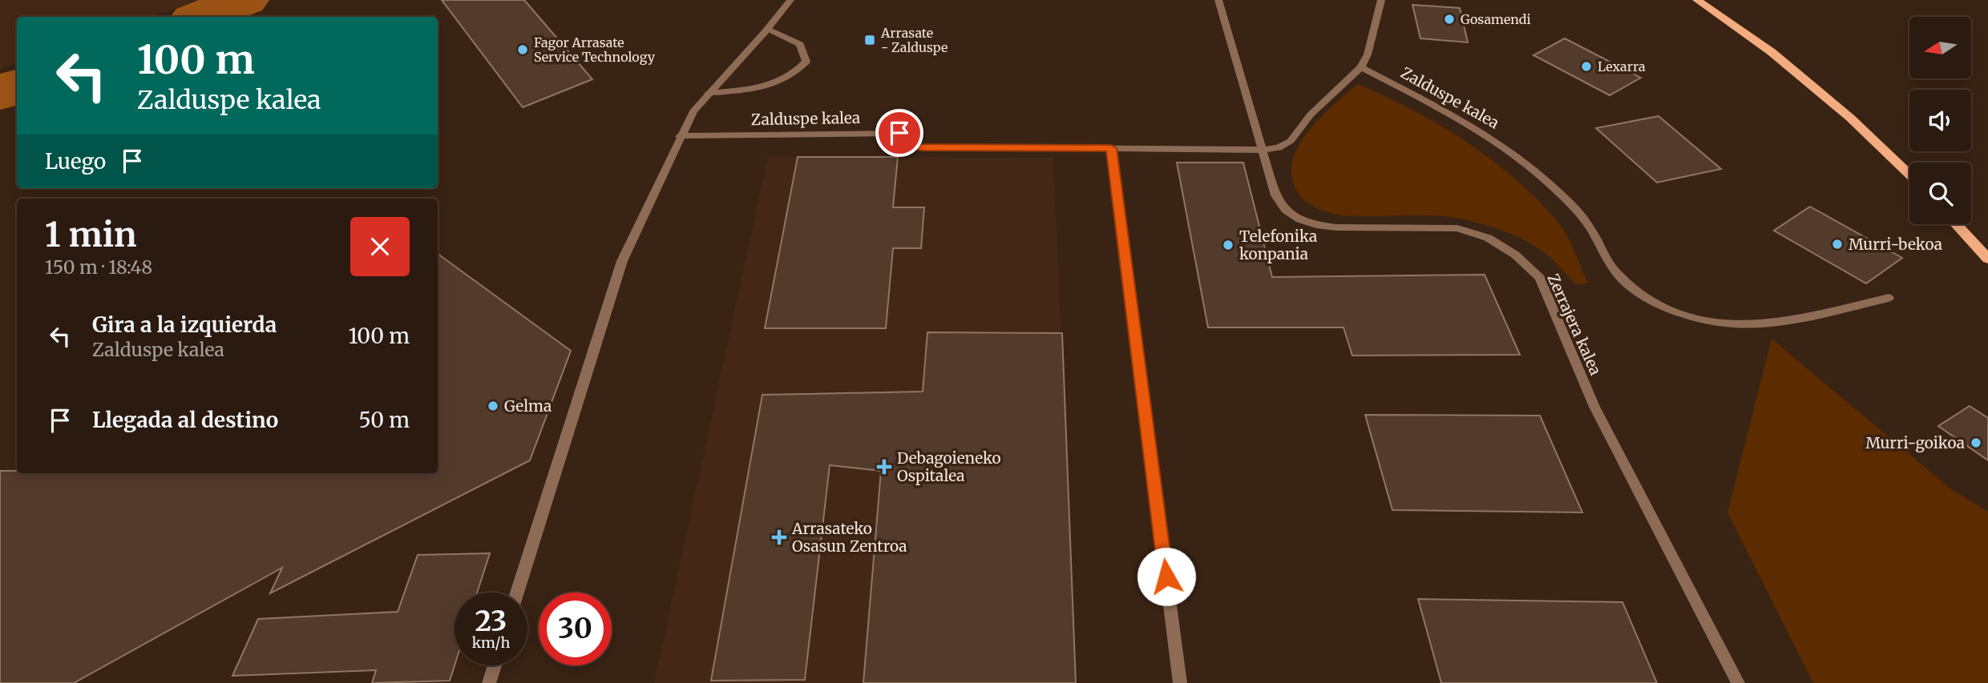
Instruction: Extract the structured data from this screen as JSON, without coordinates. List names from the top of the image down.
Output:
{
  "streets": {
    "street": ["Zalduspe kalea", "Zerrajera kalea"]
  },
  "crossings": [
    ["Zalduspe kalea", "Zerrajera kalea"]
  ],
  "places": {
    "other": [
      "Gosamendi",
      "Fagor Arrasate Service Technology",
      "Lexarra",
      "Murri-bekoa",
      "Telefonika konpania",
      "Gelma",
      "Murri-goikoa"
    ],
    "transit": ["Arrasate - Zalduspe"],
    "health": ["Debagoieneko Ospitalea", "Arrasateko Osasun Zentroa"]
  },
  "north": "left",
  "page": {
    "turn": ["100 m", "Zalduspe kalea"],
    "then": "Luego",
    "heading": ["1 min", "150 m · 18:48"],
    "list": [
      {
        "name": "Gira a la izquierda",
        "note": "Zalduspe kalea",
        "value": "100 m"
      },
      {
        "name": "Llegada al destino",
        "value": "50 m"
      }
    ],
    "speed": "23 km/h",
    "limit": "30"
  }
}
